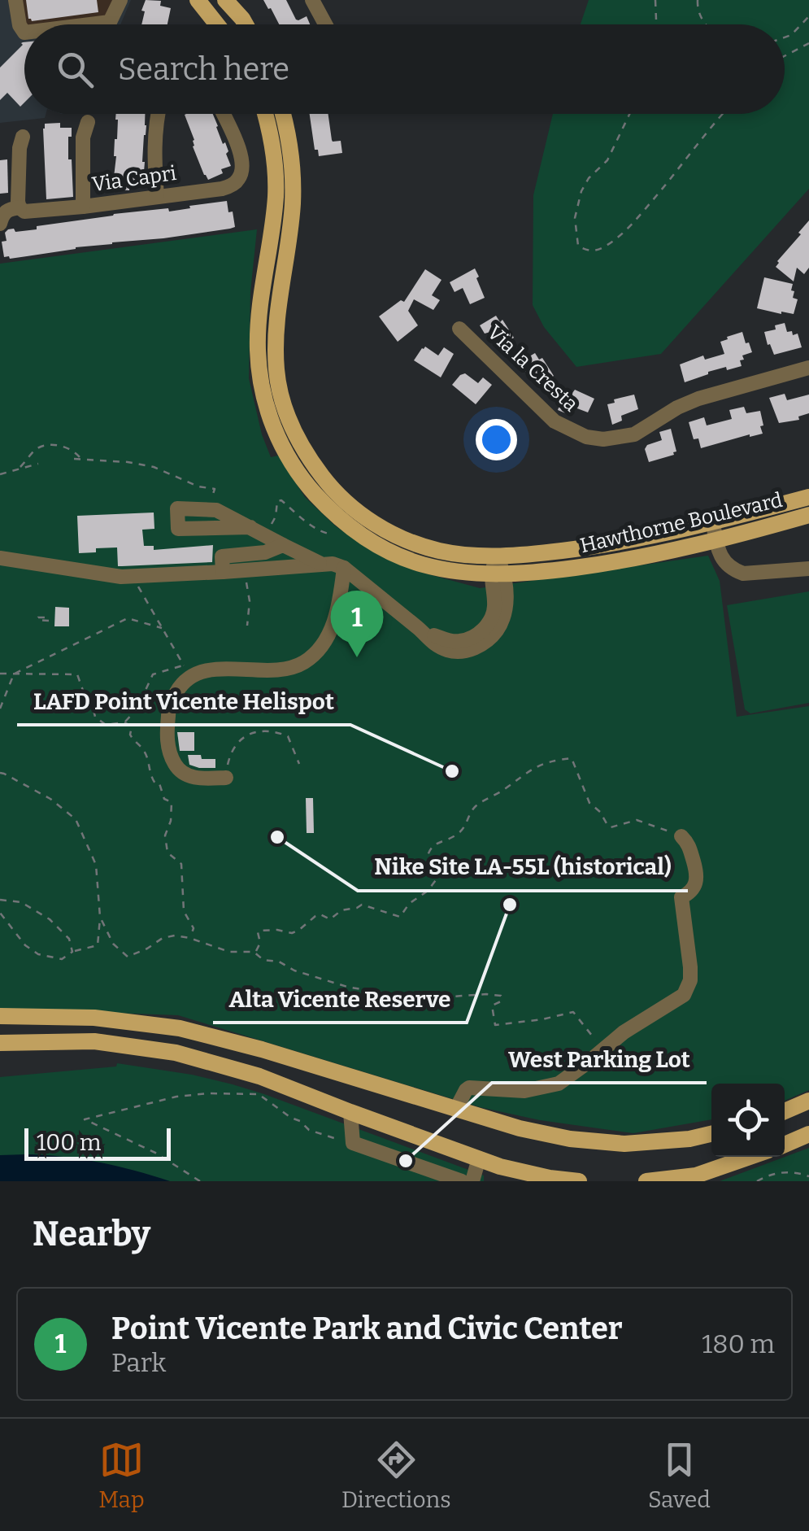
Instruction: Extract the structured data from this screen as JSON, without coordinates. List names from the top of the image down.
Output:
{
  "streets": {
    "main road": ["Hawthorne Boulevard"],
    "street": ["Via Capri", "Via la Cresta"]
  },
  "places": [
    "LAFD Point Vicente Helispot",
    "Nike Site LA-55L (historical)",
    "Alta Vicente Reserve",
    "West Parking Lot"
  ],
  "scale_bar": "100 m",
  "page": {
    "search": "Search here",
    "pins": "1",
    "scale": "100 m",
    "heading": "Nearby",
    "list": [
      {
        "mark": "1",
        "name": "Point Vicente Park and Civic Center",
        "note": "Park",
        "value": "180 m"
      }
    ],
    "nav": ["Map", "Directions", "Saved"]
  }
}
